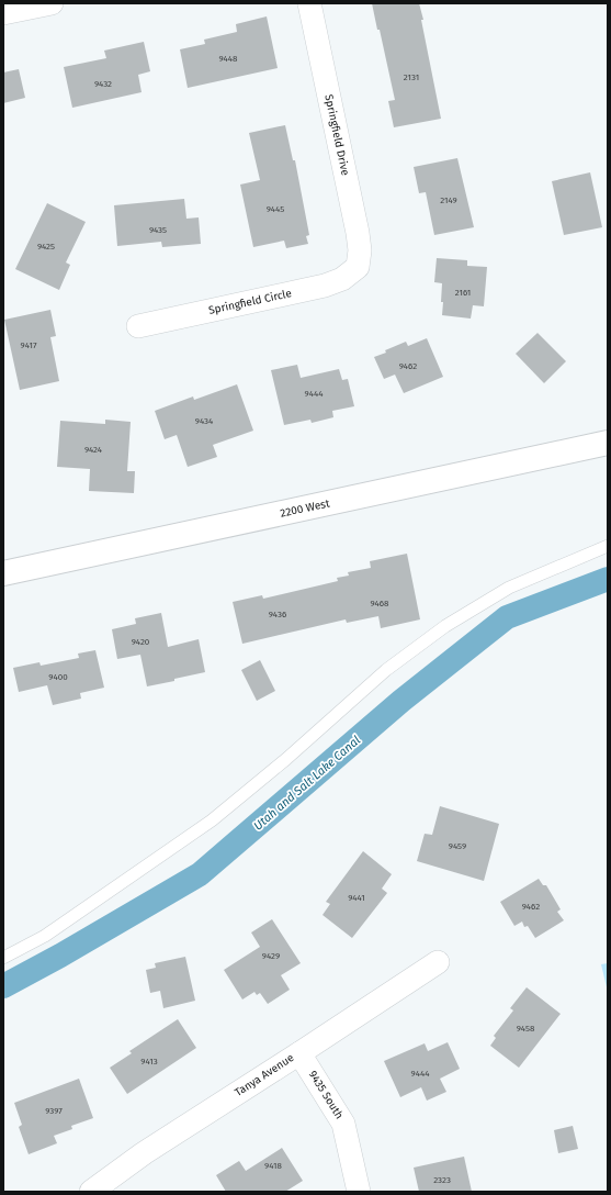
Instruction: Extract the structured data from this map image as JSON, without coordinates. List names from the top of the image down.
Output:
{
  "streets": {
    "street": [
      "Springfield Drive",
      "Springfield Circle",
      "2200 West",
      "Tanya Avenue",
      "9435 South"
    ]
  },
  "crossings": [
    ["Springfield Drive", "Springfield Circle"],
    ["Tanya Avenue", "9435 South"]
  ],
  "water": ["Utah and Salt Lake Canal"],
  "house_numbers": [
    "9448",
    "2131",
    "9432",
    "2149",
    "9445",
    "9435",
    "9425",
    "2161",
    "9417",
    "9462",
    "9444",
    "9434",
    "9424",
    "9468",
    "9436",
    "9420",
    "9400",
    "9459",
    "9441",
    "9462",
    "9429",
    "9458",
    "9413",
    "9444",
    "9397",
    "9418",
    "2323"
  ]
}
